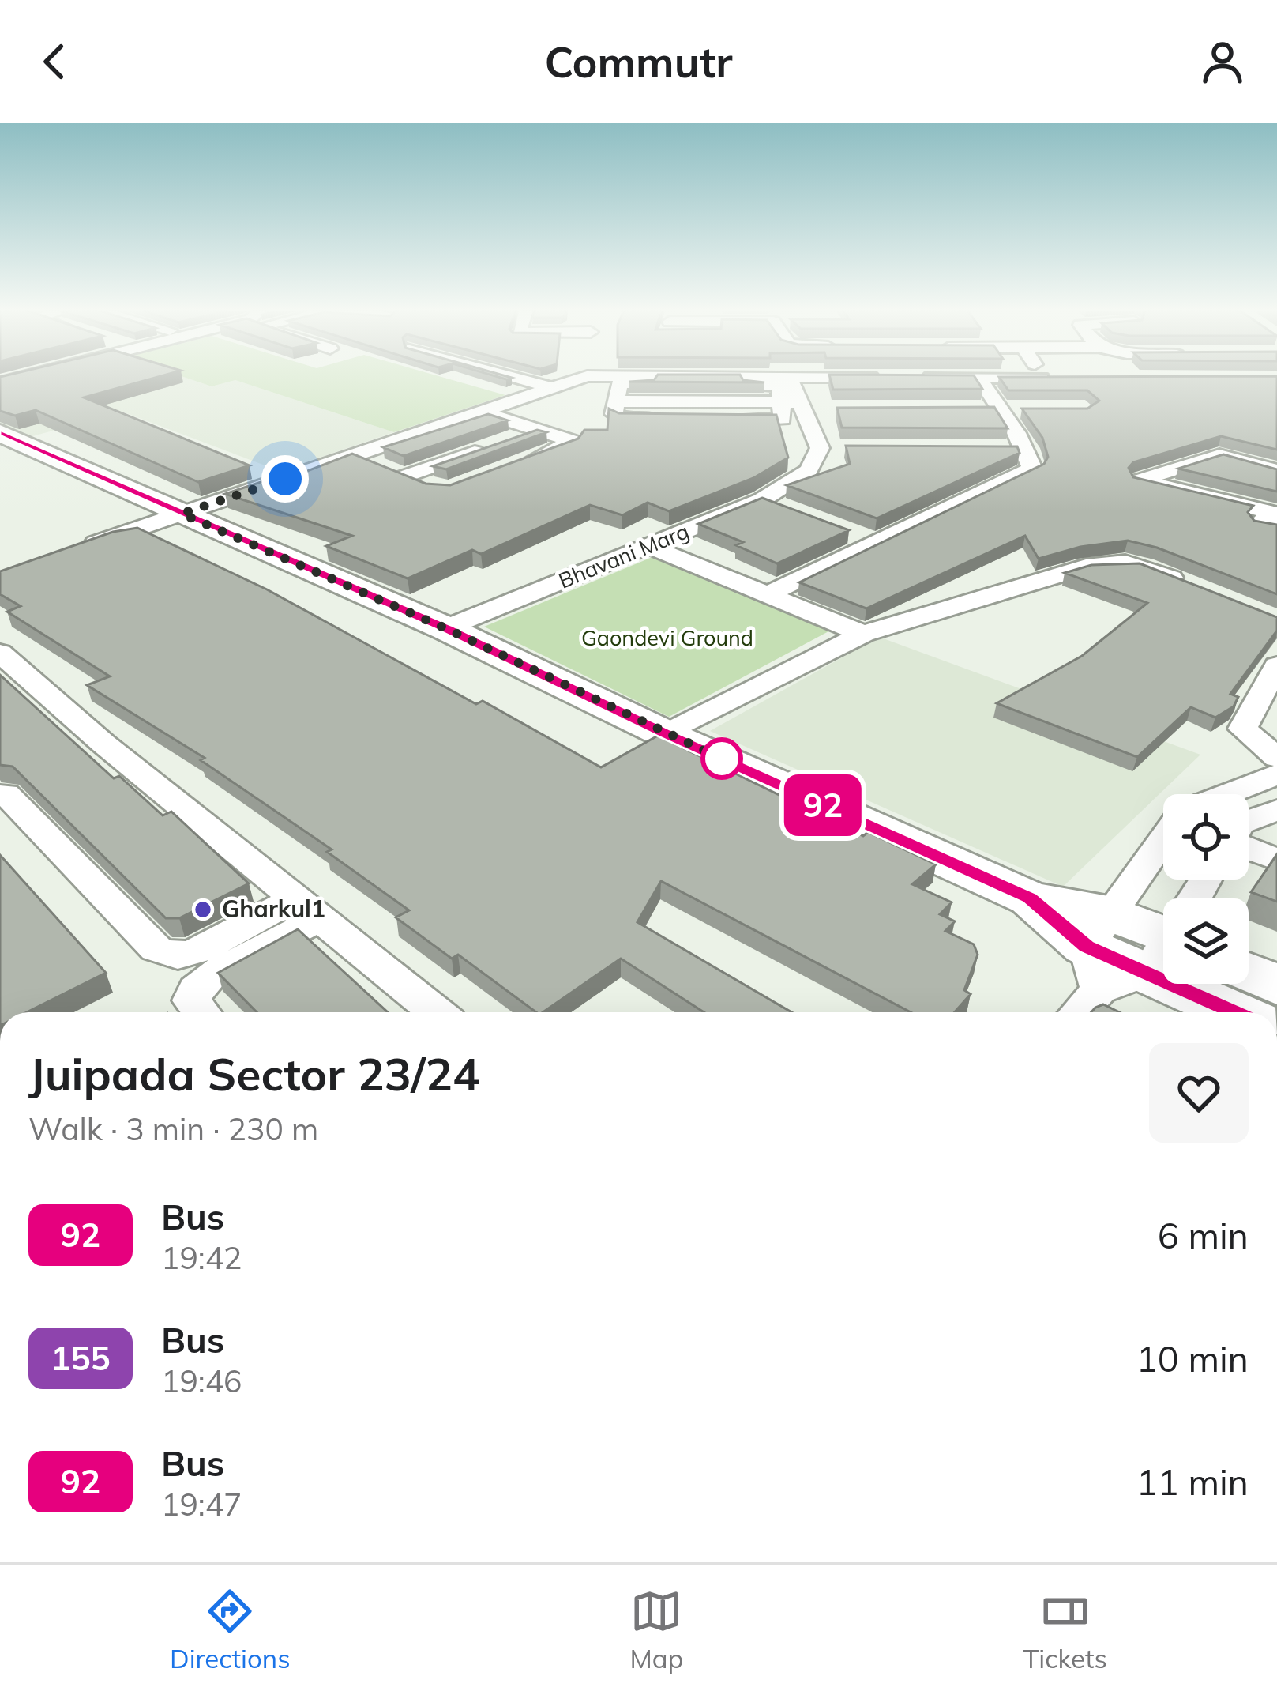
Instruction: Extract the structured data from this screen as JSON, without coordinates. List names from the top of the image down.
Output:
{
  "streets": {
    "street": ["Bhavani Marg"]
  },
  "parks": ["Gaondevi Ground"],
  "places": ["Gharkul1"],
  "lines": ["bus line 92"],
  "page": {
    "header": "Commutr",
    "on_map": "92",
    "heading": ["Juipada Sector 23/24", "Walk · 3 min · 230 m"],
    "list": [
      {
        "mark": "92",
        "name": "Bus",
        "note": "19:42",
        "value": "6 min"
      },
      {
        "mark": "155",
        "name": "Bus",
        "note": "19:46",
        "value": "10 min"
      },
      {
        "mark": "92",
        "name": "Bus",
        "note": "19:47",
        "value": "11 min"
      }
    ],
    "tabs": ["Directions", "Map", "Tickets"]
  }
}
